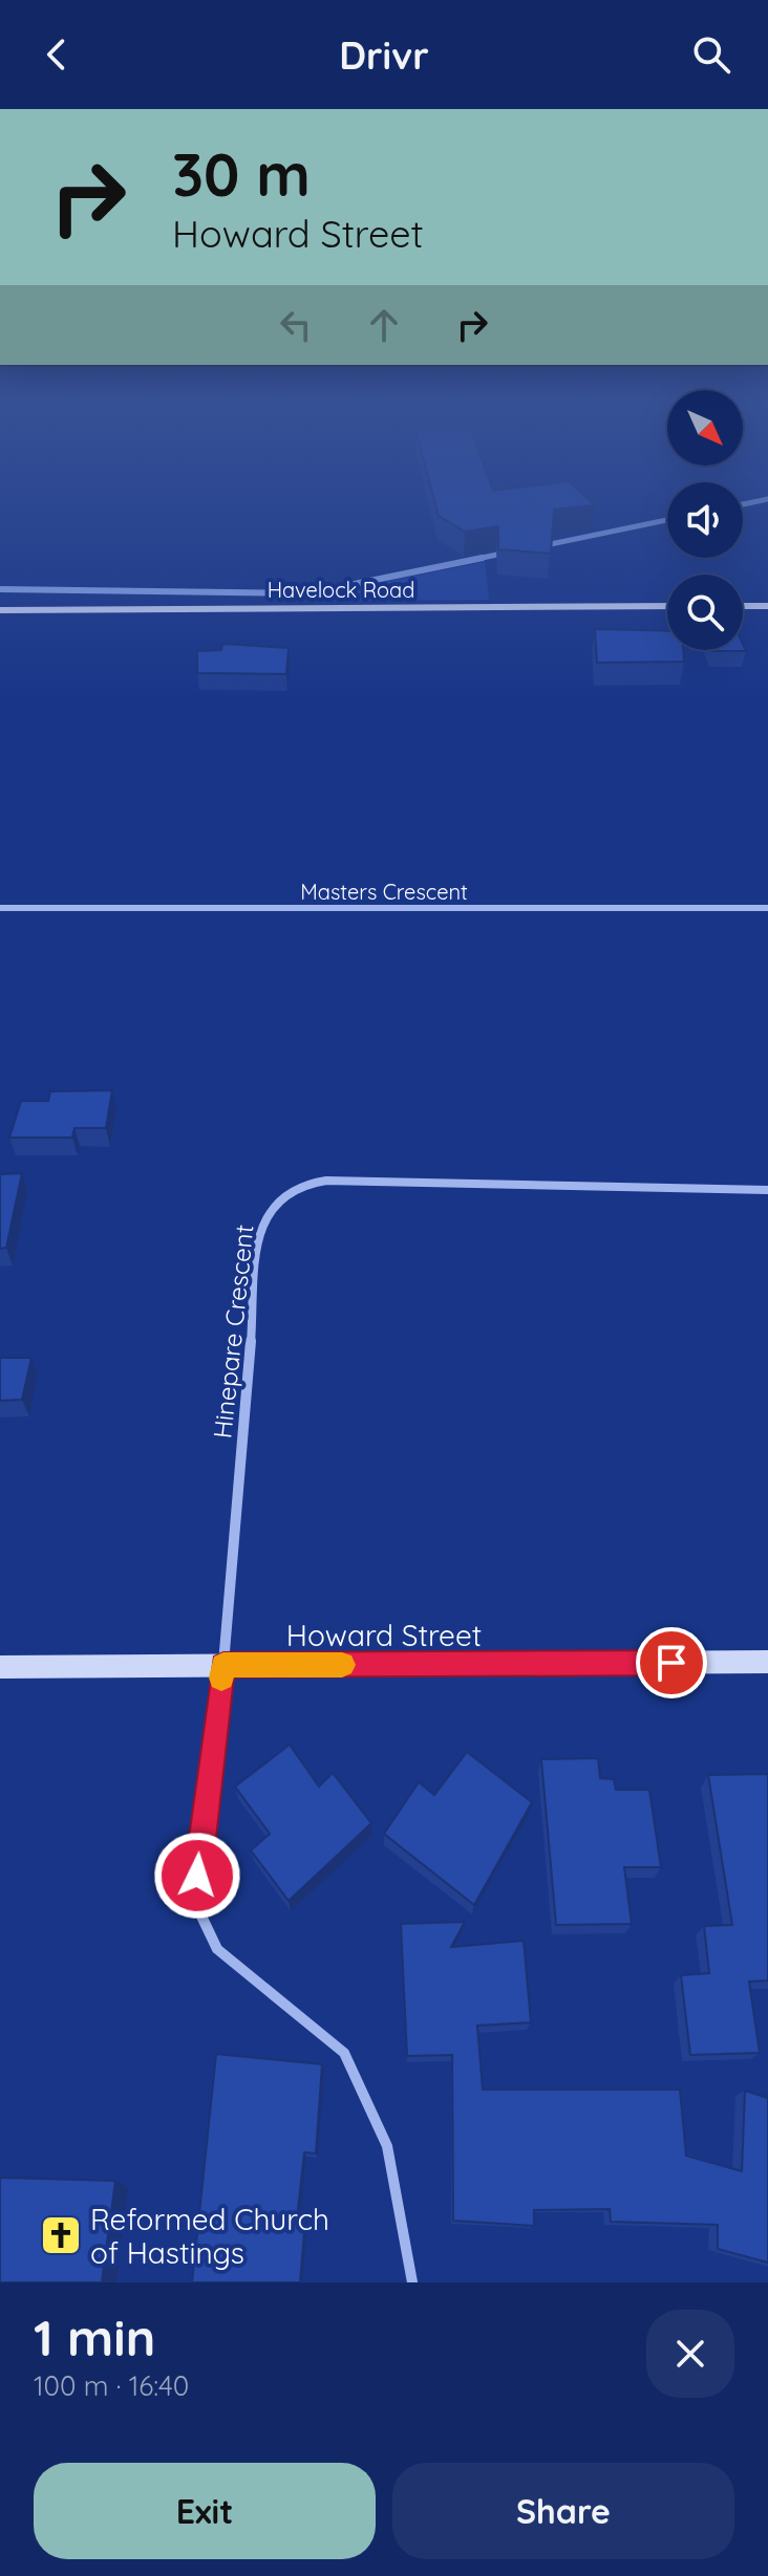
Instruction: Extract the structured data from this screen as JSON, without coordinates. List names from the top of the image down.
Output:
{
  "streets": {
    "main road": ["Havelock Road", "Howard Street"],
    "street": ["Masters Crescent", "Hinepare Crescent"]
  },
  "crossings": [
    ["Hinepare Crescent", "Howard Street"]
  ],
  "places": {
    "church": ["Reformed Church of Hastings"]
  },
  "north": "bottom right",
  "page": {
    "header": "Drivr",
    "turn": ["30 m", "Howard Street"],
    "heading": ["1 min", "100 m · 16:40"],
    "buttons": ["Exit", "Share"]
  }
}
